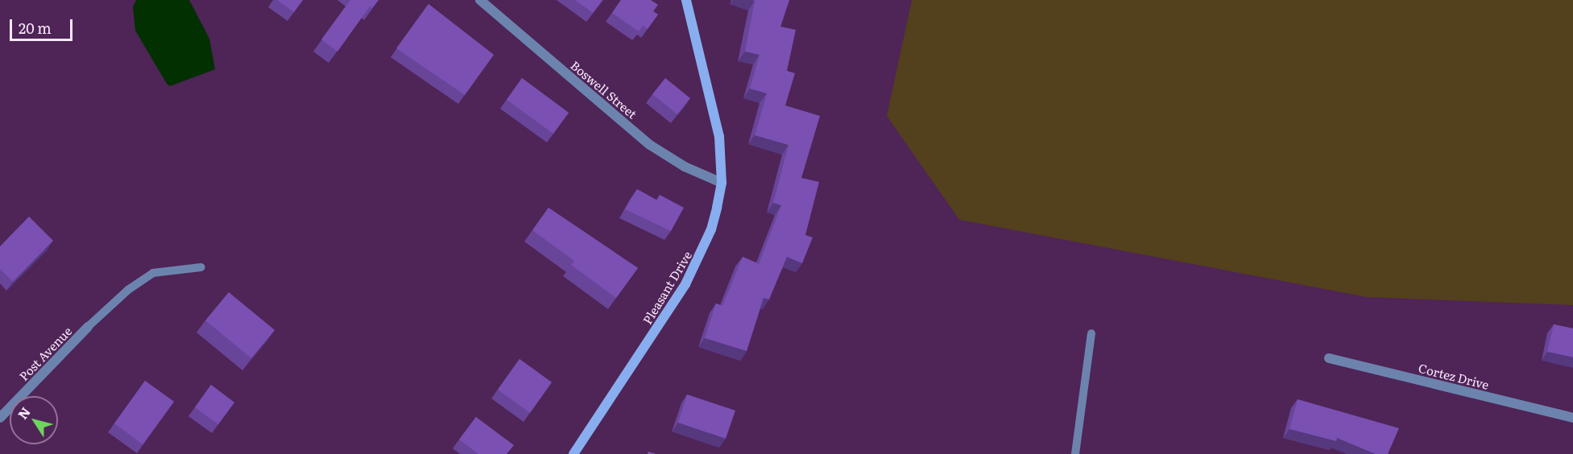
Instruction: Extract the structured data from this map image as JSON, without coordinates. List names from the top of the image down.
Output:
{
  "streets": {
    "street": [
      "Boswell Street",
      "Pleasant Drive",
      "Post Avenue",
      "Cortez Drive"
    ]
  },
  "crossings": [
    ["Boswell Street", "Pleasant Drive"]
  ],
  "scale_bar": "20 m",
  "north": "top left"
}
